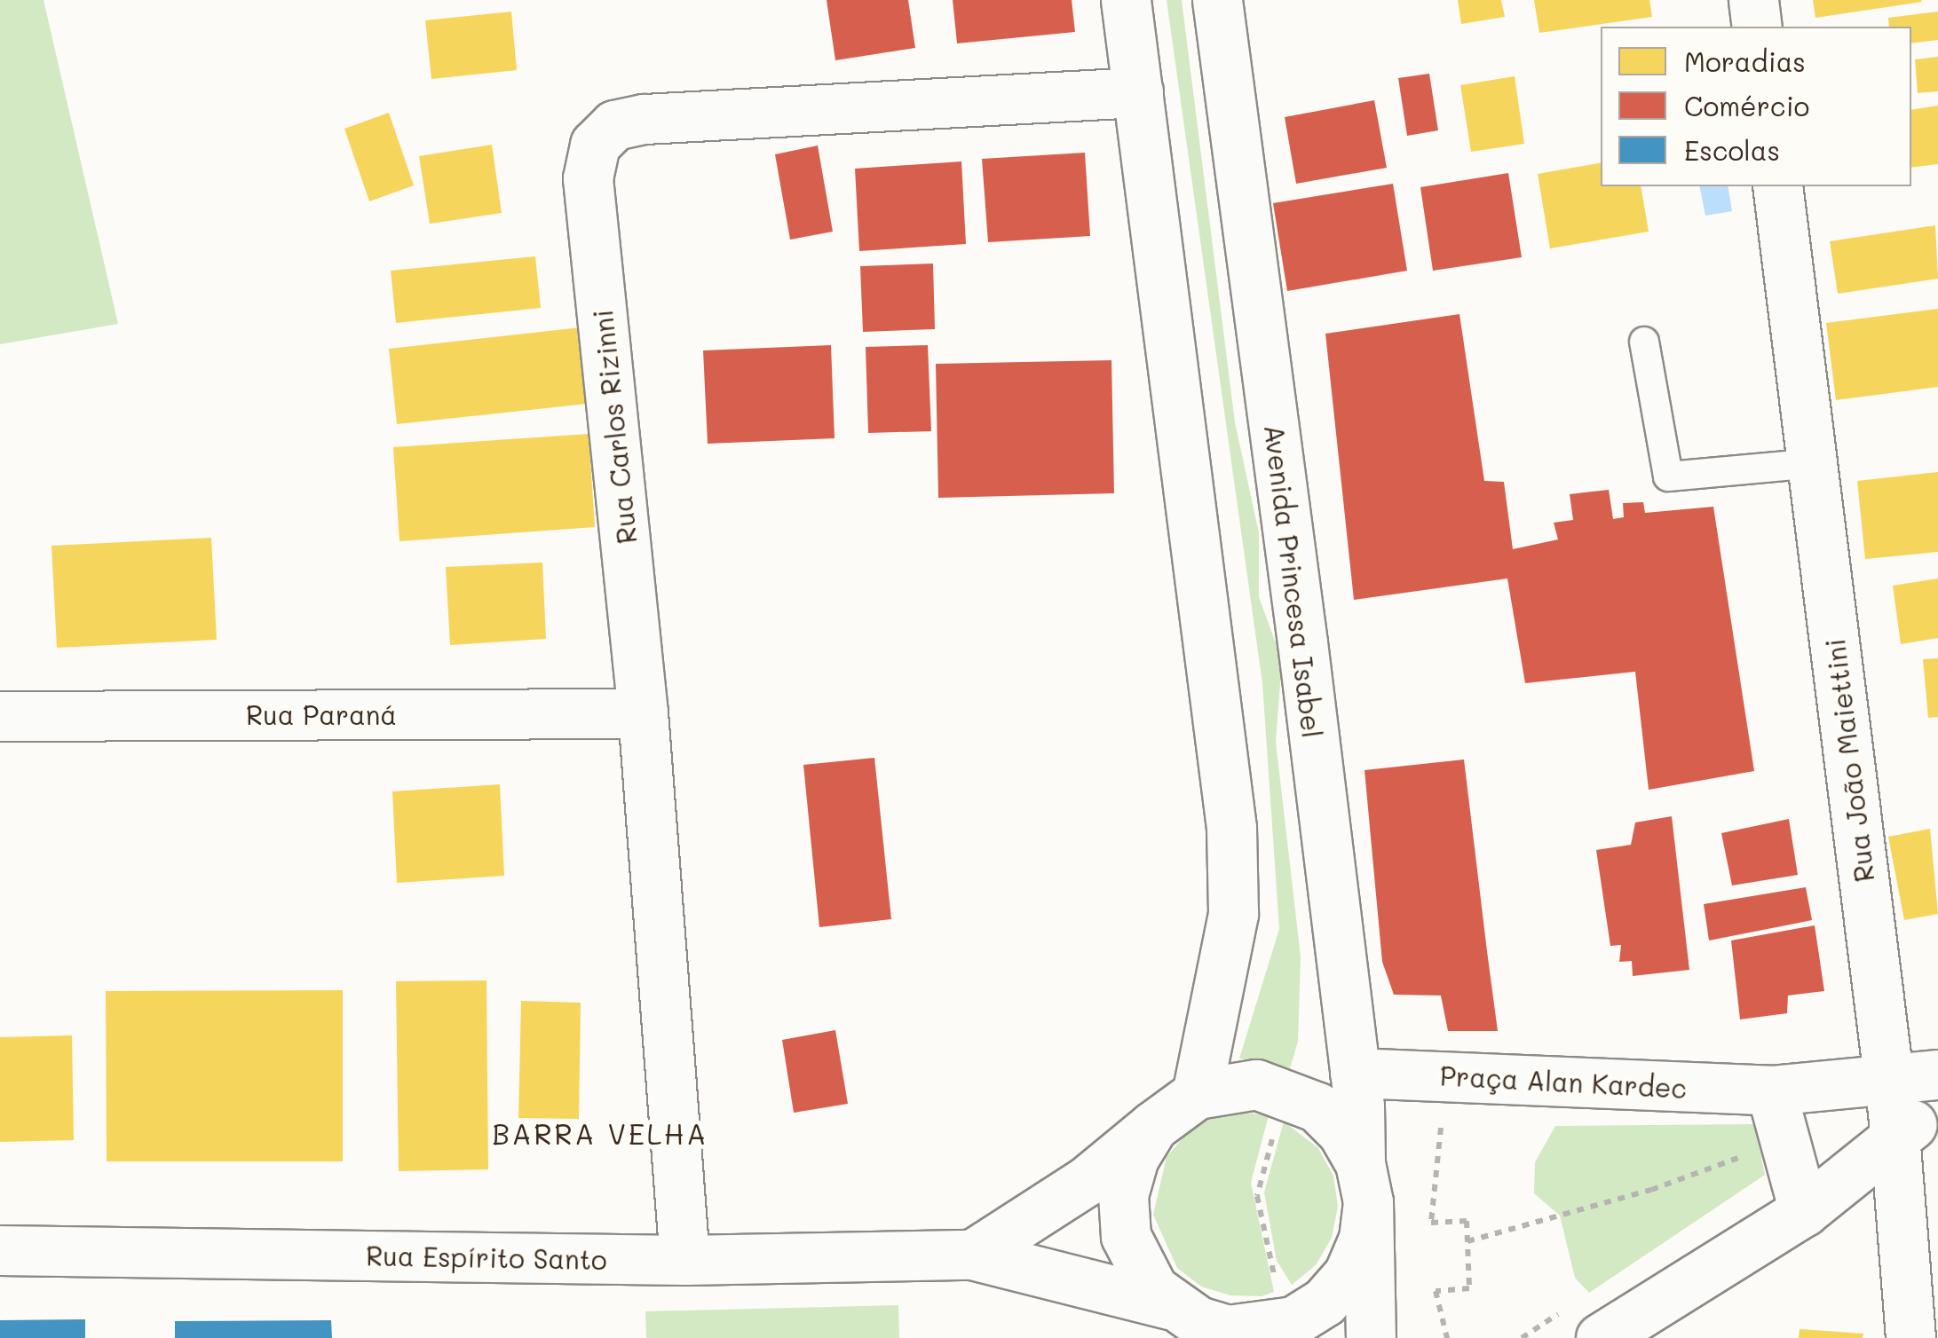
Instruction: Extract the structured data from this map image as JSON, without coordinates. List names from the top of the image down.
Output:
{
  "streets": {
    "street": [
      "Rua Carlos Rizinni",
      "Avenida Princesa Isabel",
      "Rua Paraná",
      "Rua João Maiettini",
      "Praça Alan Kardec",
      "Rua Espírito Santo"
    ]
  },
  "crossings": [
    ["Rua Carlos Rizinni", "Rua Paraná"],
    ["Rua Carlos Rizinni", "Rua Espírito Santo"],
    ["Avenida Princesa Isabel", "Praça Alan Kardec"],
    ["Avenida Princesa Isabel", "Rua Espírito Santo"],
    ["Rua João Maiettini", "Praça Alan Kardec"]
  ],
  "districts": ["BARRA VELHA"],
  "legend": ["Moradias", "Comércio", "Escolas"]
}
